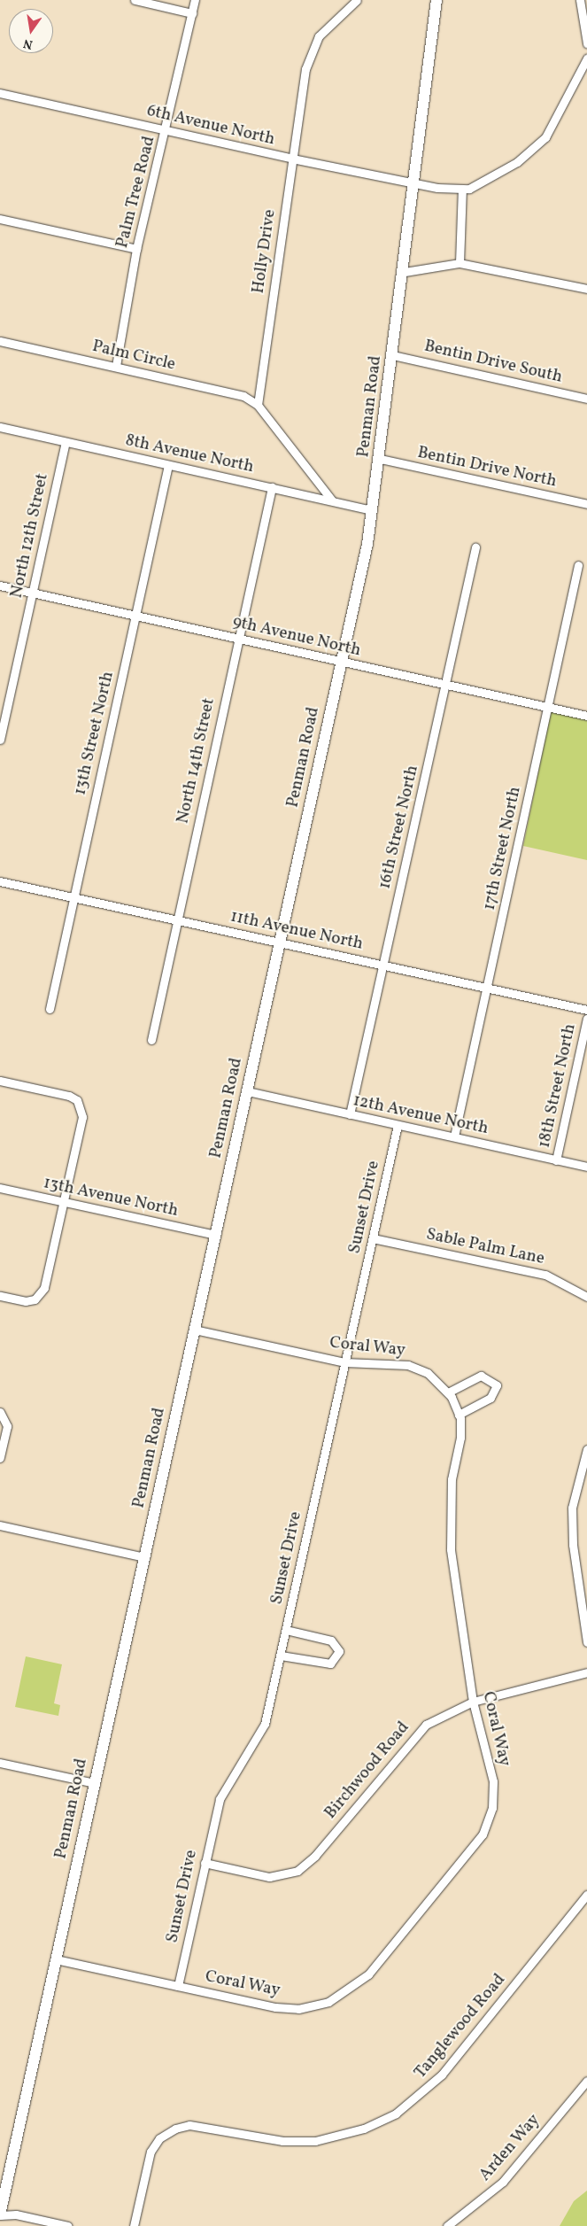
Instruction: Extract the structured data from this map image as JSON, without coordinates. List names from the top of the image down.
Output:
{
  "streets": {
    "street": [
      "6th Avenue North",
      "Palm Tree Road",
      "Holly Drive",
      "Palm Circle",
      "Bentin Drive South",
      "Penman Road",
      "8th Avenue North",
      "Bentin Drive North",
      "North 12th Street",
      "9th Avenue North",
      "13th Street North",
      "North 14th Street",
      "16th Street North",
      "17th Street North",
      "11th Avenue North",
      "18th Street North",
      "12th Avenue North",
      "13th Avenue North",
      "Sunset Drive",
      "Sable Palm Lane",
      "Coral Way",
      "Birchwood Road",
      "Tanglewood Road",
      "Arden Way"
    ]
  },
  "crossings": [
    ["6th Avenue North", "Palm Tree Road"],
    ["6th Avenue North", "Holly Drive"],
    ["6th Avenue North", "Penman Road"],
    ["Palm Tree Road", "Palm Circle"],
    ["Holly Drive", "Palm Circle"],
    ["Bentin Drive South", "Penman Road"],
    ["Penman Road", "8th Avenue North"],
    ["Penman Road", "Bentin Drive North"],
    ["Penman Road", "9th Avenue North"],
    ["Penman Road", "11th Avenue North"],
    ["Penman Road", "12th Avenue North"],
    ["Penman Road", "13th Avenue North"],
    ["Penman Road", "Coral Way"],
    ["8th Avenue North", "North 12th Street"],
    ["8th Avenue North", "13th Street North"],
    ["8th Avenue North", "North 14th Street"],
    ["North 12th Street", "9th Avenue North"],
    ["9th Avenue North", "13th Street North"],
    ["9th Avenue North", "North 14th Street"],
    ["9th Avenue North", "16th Street North"],
    ["9th Avenue North", "17th Street North"],
    ["13th Street North", "11th Avenue North"],
    ["North 14th Street", "11th Avenue North"],
    ["16th Street North", "11th Avenue North"],
    ["16th Street North", "12th Avenue North"],
    ["17th Street North", "11th Avenue North"],
    ["17th Street North", "12th Avenue North"],
    ["18th Street North", "12th Avenue North"],
    ["12th Avenue North", "Sunset Drive"],
    ["Sunset Drive", "Sable Palm Lane"],
    ["Sunset Drive", "Coral Way"],
    ["Sunset Drive", "Birchwood Road"],
    ["Coral Way", "Birchwood Road"]
  ],
  "north": "bottom"
}
